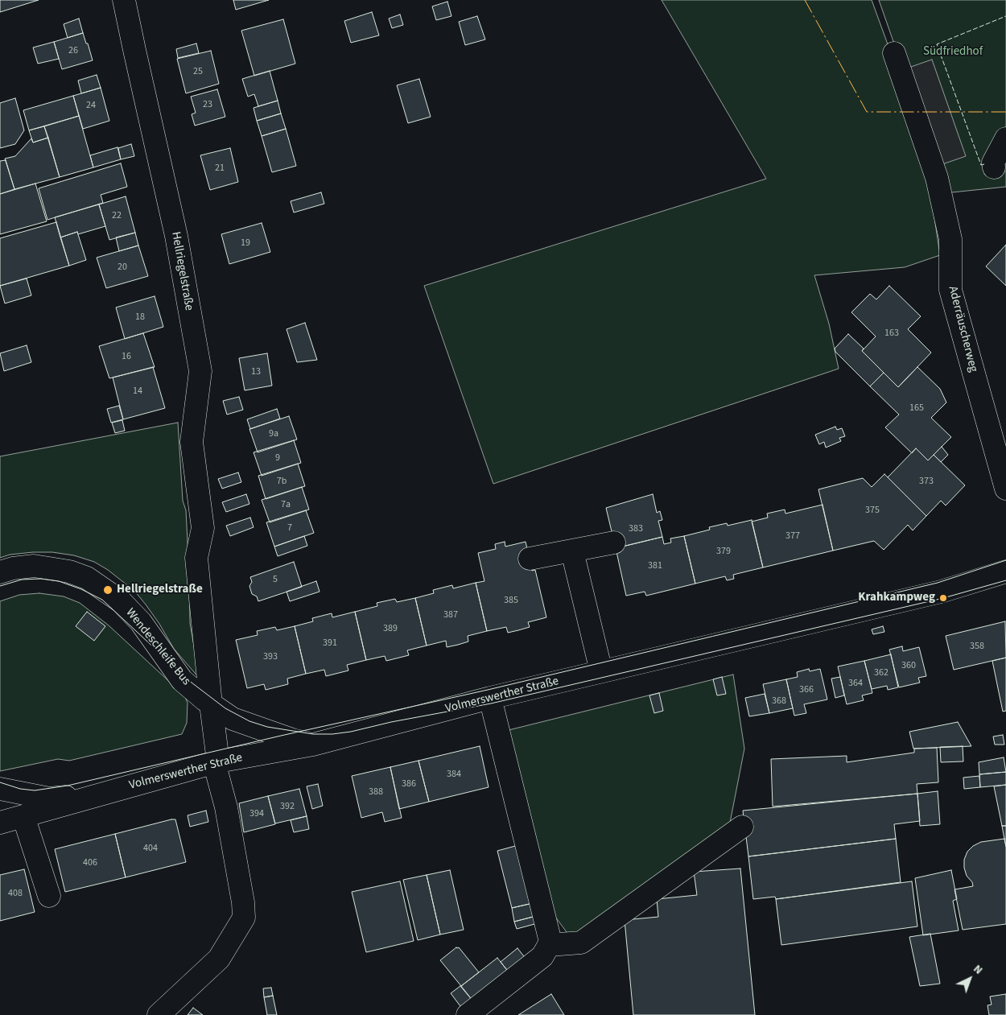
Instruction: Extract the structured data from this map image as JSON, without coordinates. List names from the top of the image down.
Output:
{
  "streets": {
    "street": [
      "Hellriegelstraße",
      "Aderräuscherweg",
      "Wendeschleife Bus",
      "Volmerswerther Straße"
    ]
  },
  "crossings": [
    ["Hellriegelstraße", "Wendeschleife Bus"],
    ["Hellriegelstraße", "Volmerswerther Straße"],
    ["Wendeschleife Bus", "Volmerswerther Straße"]
  ],
  "parks": ["Südfriedhof"],
  "places": ["Hellriegelstraße", "Krahkampweg"],
  "house_numbers": [
    "26",
    "25",
    "23",
    "24",
    "21",
    "22",
    "19",
    "20",
    "18",
    "163",
    "16",
    "13",
    "14",
    "165",
    "9a",
    "9",
    "7b",
    "373",
    "7a",
    "375",
    "7",
    "383",
    "377",
    "379",
    "381",
    "5",
    "385",
    "387",
    "389",
    "391",
    "358",
    "393",
    "360",
    "362",
    "364",
    "366",
    "368",
    "384",
    "386",
    "388",
    "392",
    "394",
    "404",
    "406",
    "408"
  ],
  "north": "top right"
}
